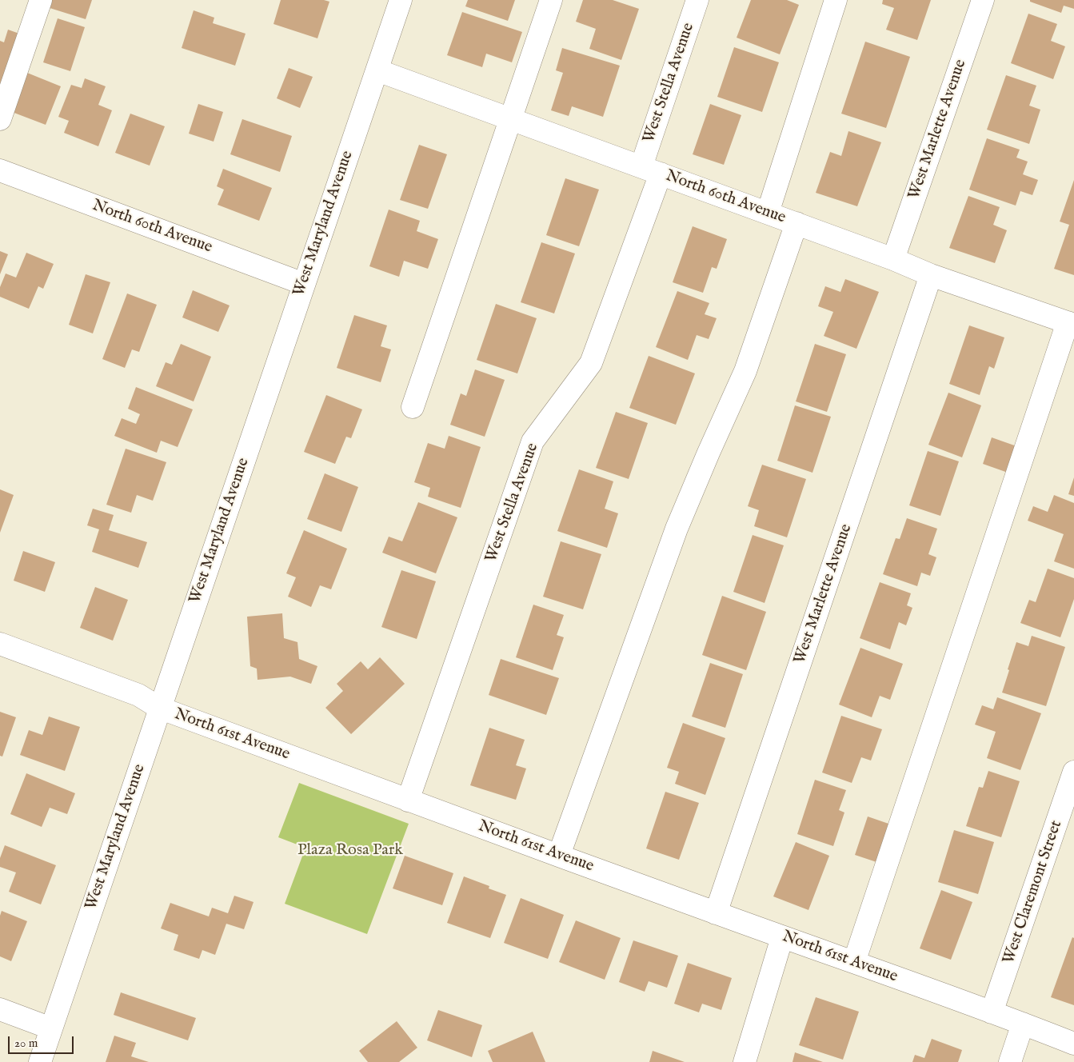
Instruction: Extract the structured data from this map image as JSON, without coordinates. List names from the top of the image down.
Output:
{
  "streets": {
    "street": [
      "West Stella Avenue",
      "West Marlette Avenue",
      "North 60th Avenue",
      "West Maryland Avenue",
      "North 61st Avenue",
      "West Claremont Street"
    ]
  },
  "crossings": [
    ["West Stella Avenue", "North 60th Avenue"],
    ["West Stella Avenue", "North 61st Avenue"],
    ["West Marlette Avenue", "North 60th Avenue"],
    ["West Marlette Avenue", "North 61st Avenue"],
    ["North 60th Avenue", "West Maryland Avenue"],
    ["West Maryland Avenue", "North 61st Avenue"],
    ["North 61st Avenue", "West Claremont Street"]
  ],
  "parks": ["Plaza Rosa Park"],
  "scale_bar": "20 m"
}
